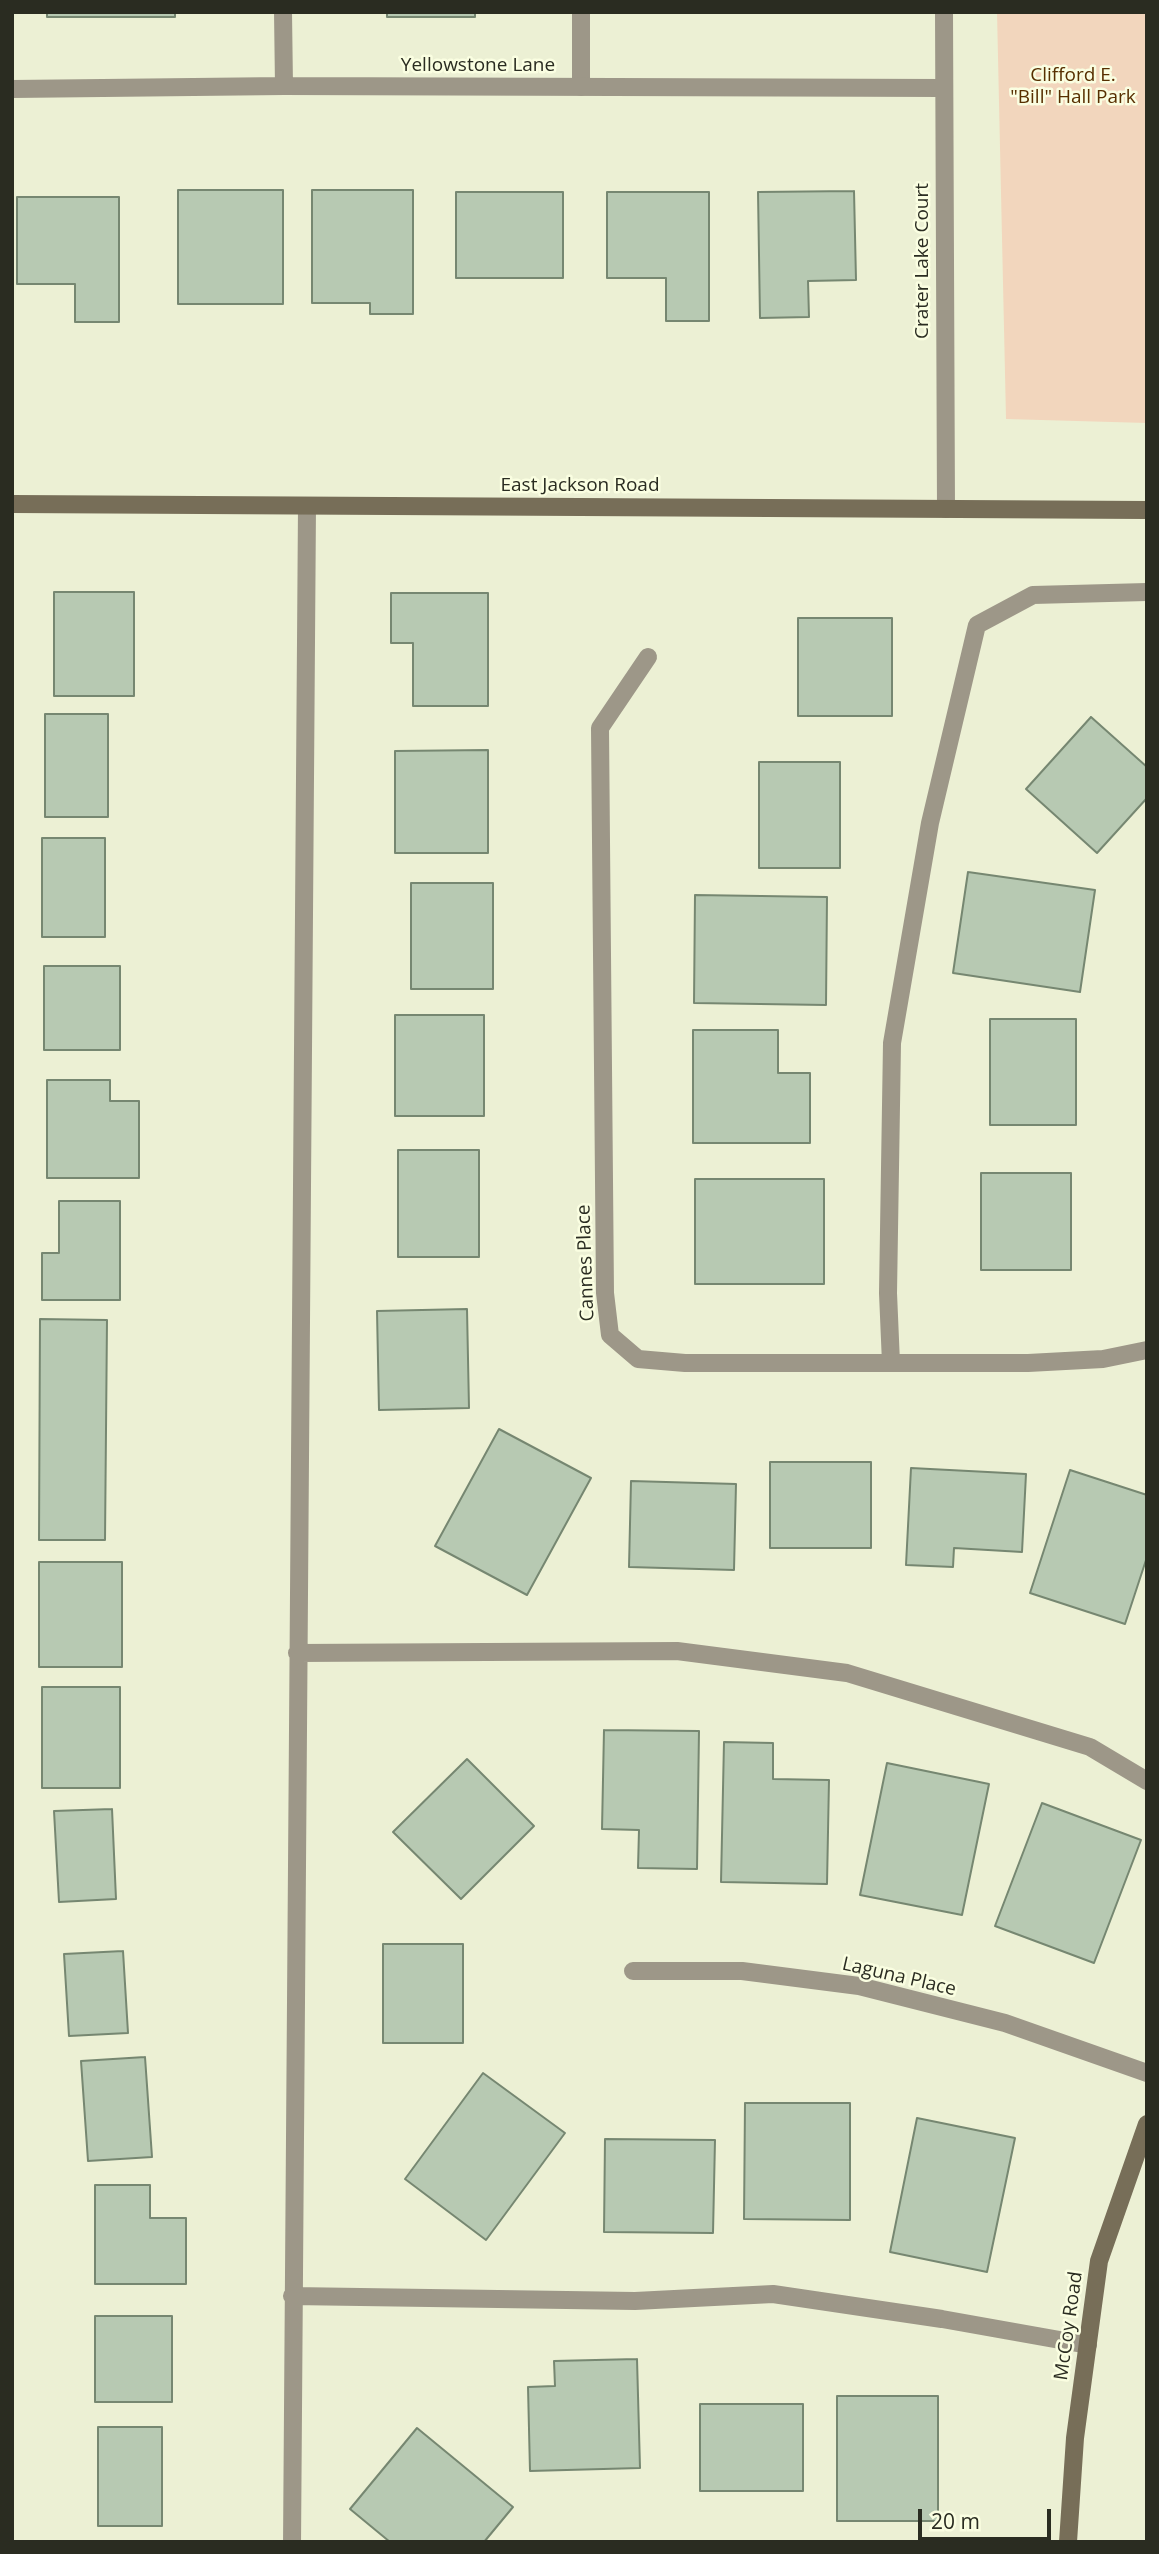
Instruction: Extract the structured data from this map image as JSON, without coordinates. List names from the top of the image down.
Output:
{
  "streets": {
    "street": [
      "Yellowstone Lane",
      "Crater Lake Court",
      "East Jackson Road",
      "Cannes Place",
      "Laguna Place",
      "McCoy Road"
    ]
  },
  "crossings": [
    ["Yellowstone Lane", "Crater Lake Court"],
    ["Crater Lake Court", "East Jackson Road"]
  ],
  "parks": ["Clifford E. \"Bill\" Hall Park"],
  "scale_bar": "20 m"
}
